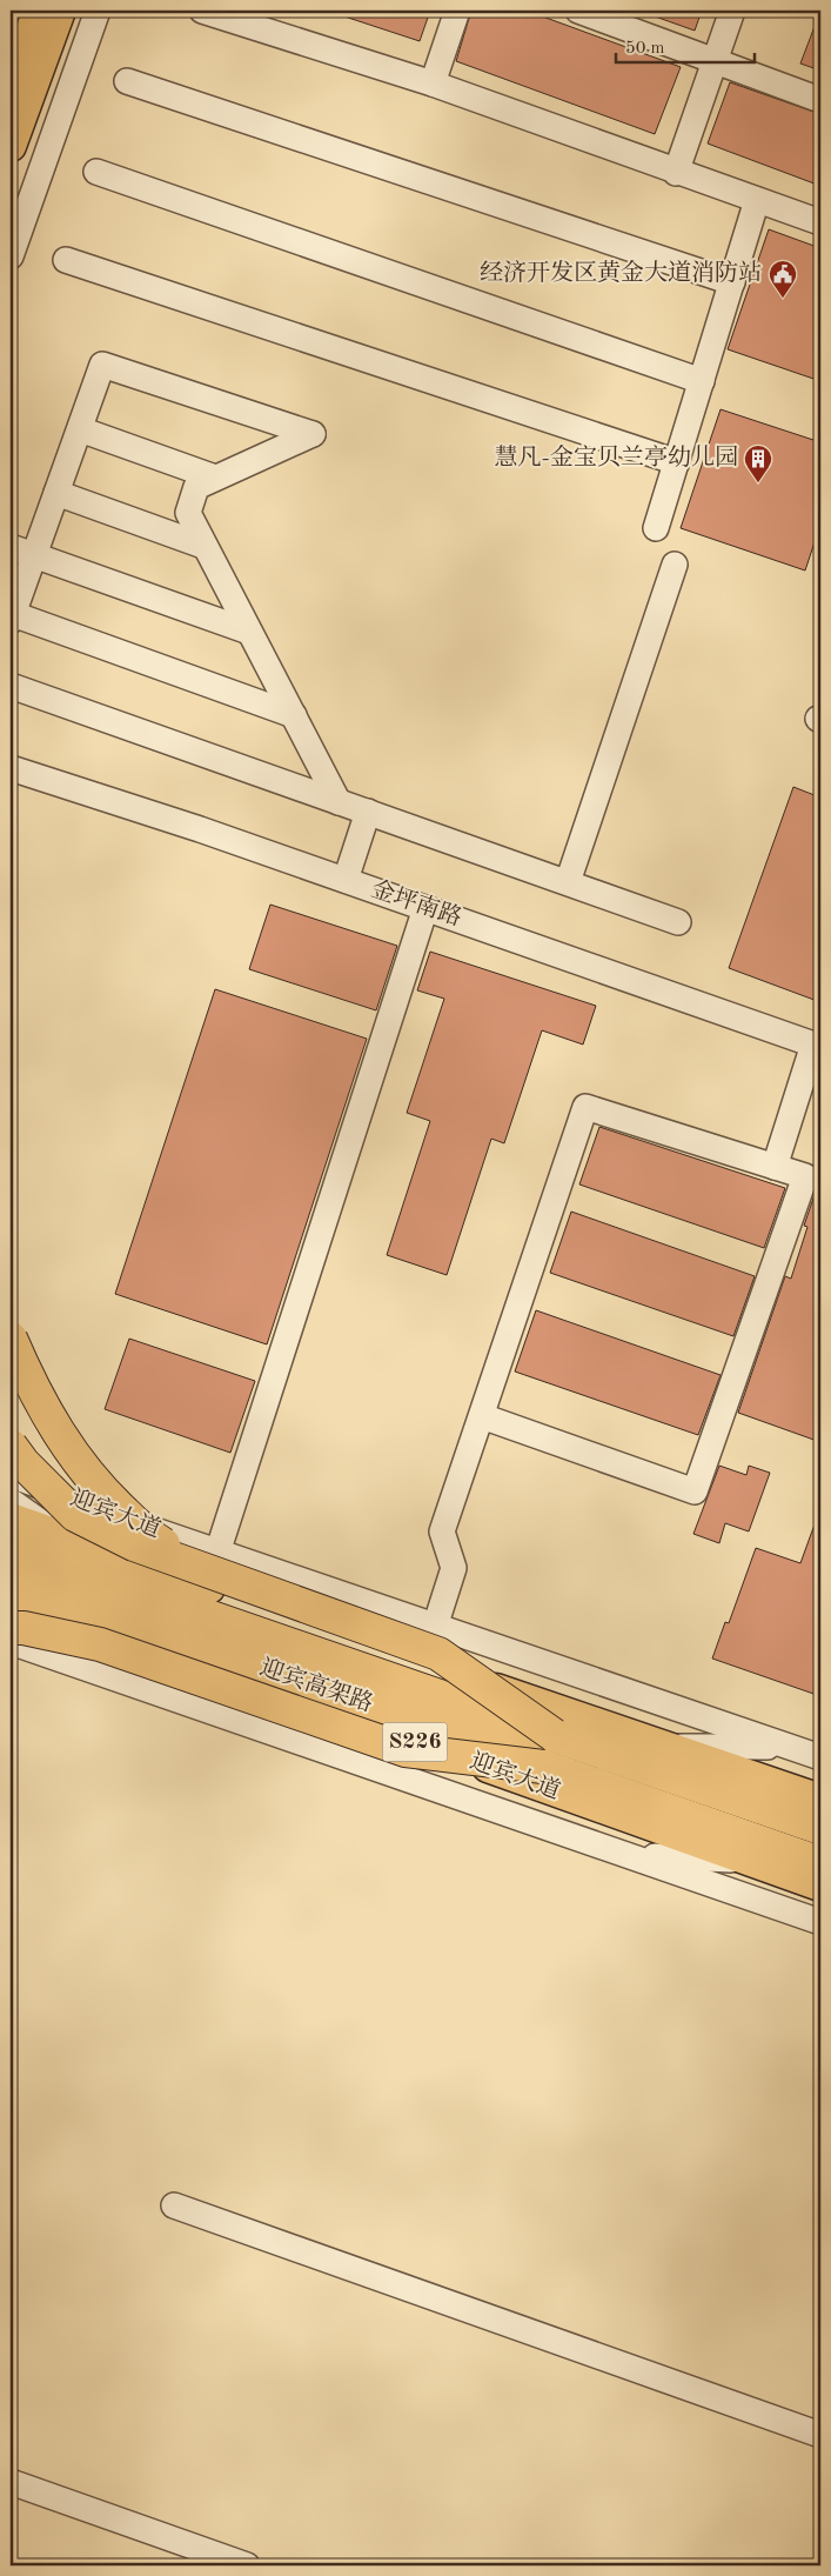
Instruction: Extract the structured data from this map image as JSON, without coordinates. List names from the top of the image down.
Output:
{
  "streets": {
    "highway": ["迎宾高架路"],
    "main road": ["迎宾大道", "S226"],
    "street": ["金坪南路"]
  },
  "places": {
    "public building": ["经济开发区黄金大道消防站"],
    "building": ["慧凡-金宝贝兰亭幼儿园"]
  },
  "scale_bar": "50 m"
}
